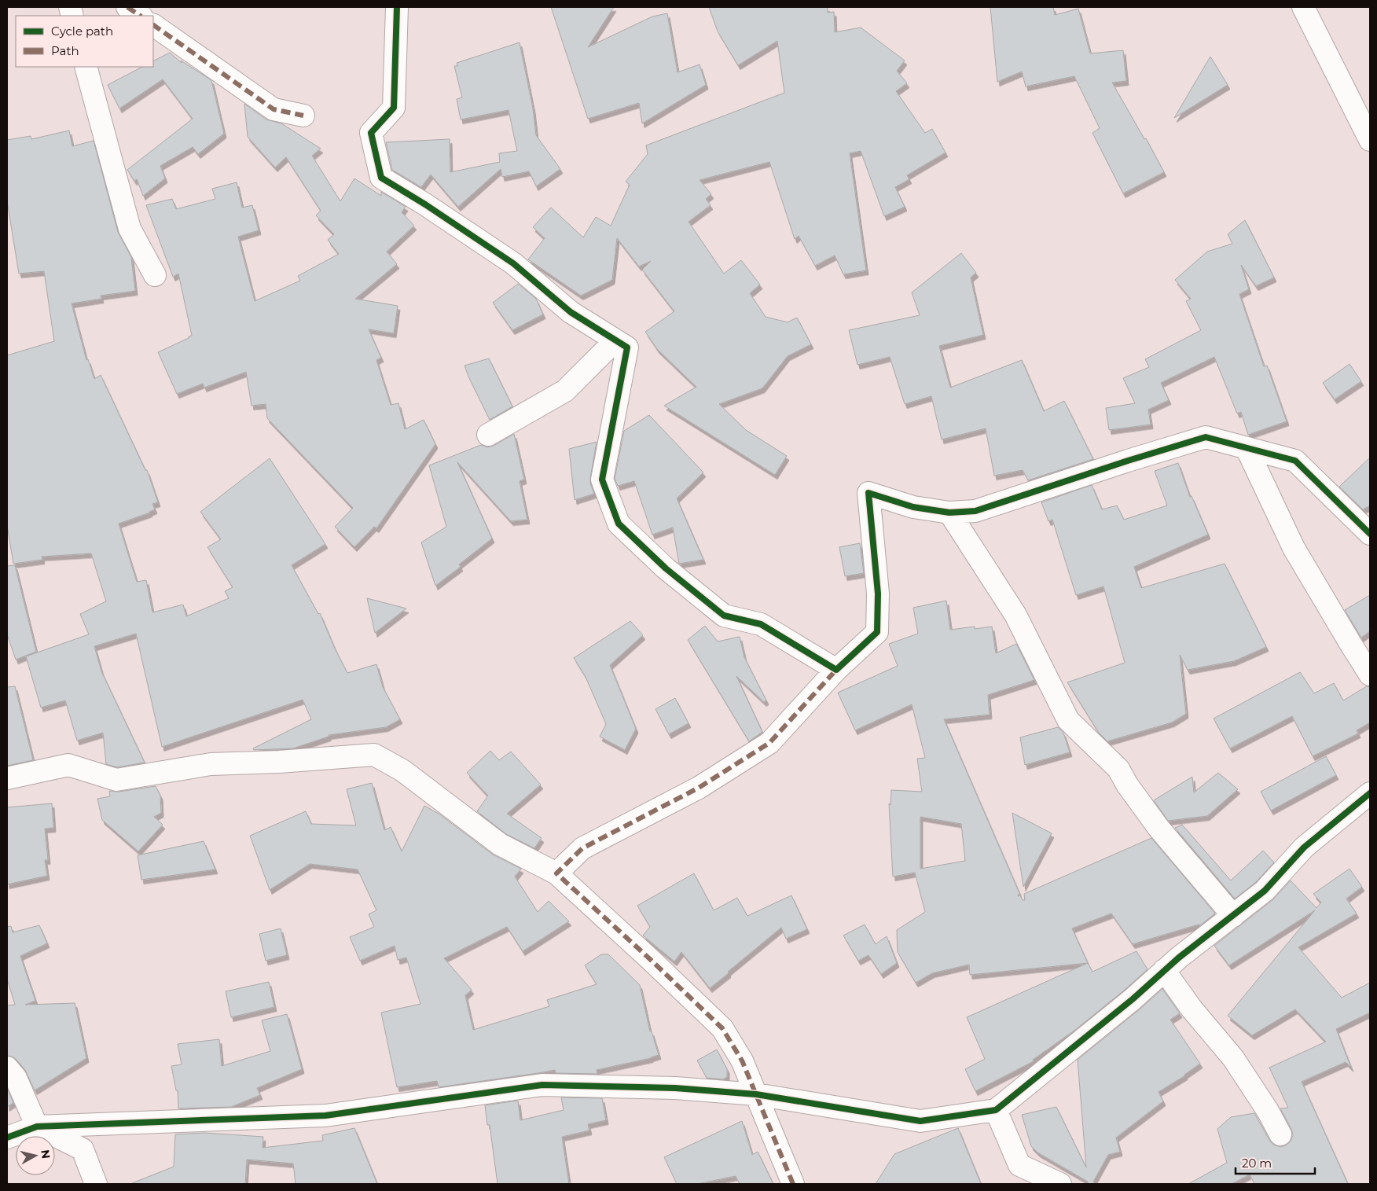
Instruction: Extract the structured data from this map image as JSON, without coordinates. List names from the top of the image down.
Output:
{
  "legend": ["Cycle path", "Path"],
  "scale_bar": "20 m",
  "north": "right"
}
